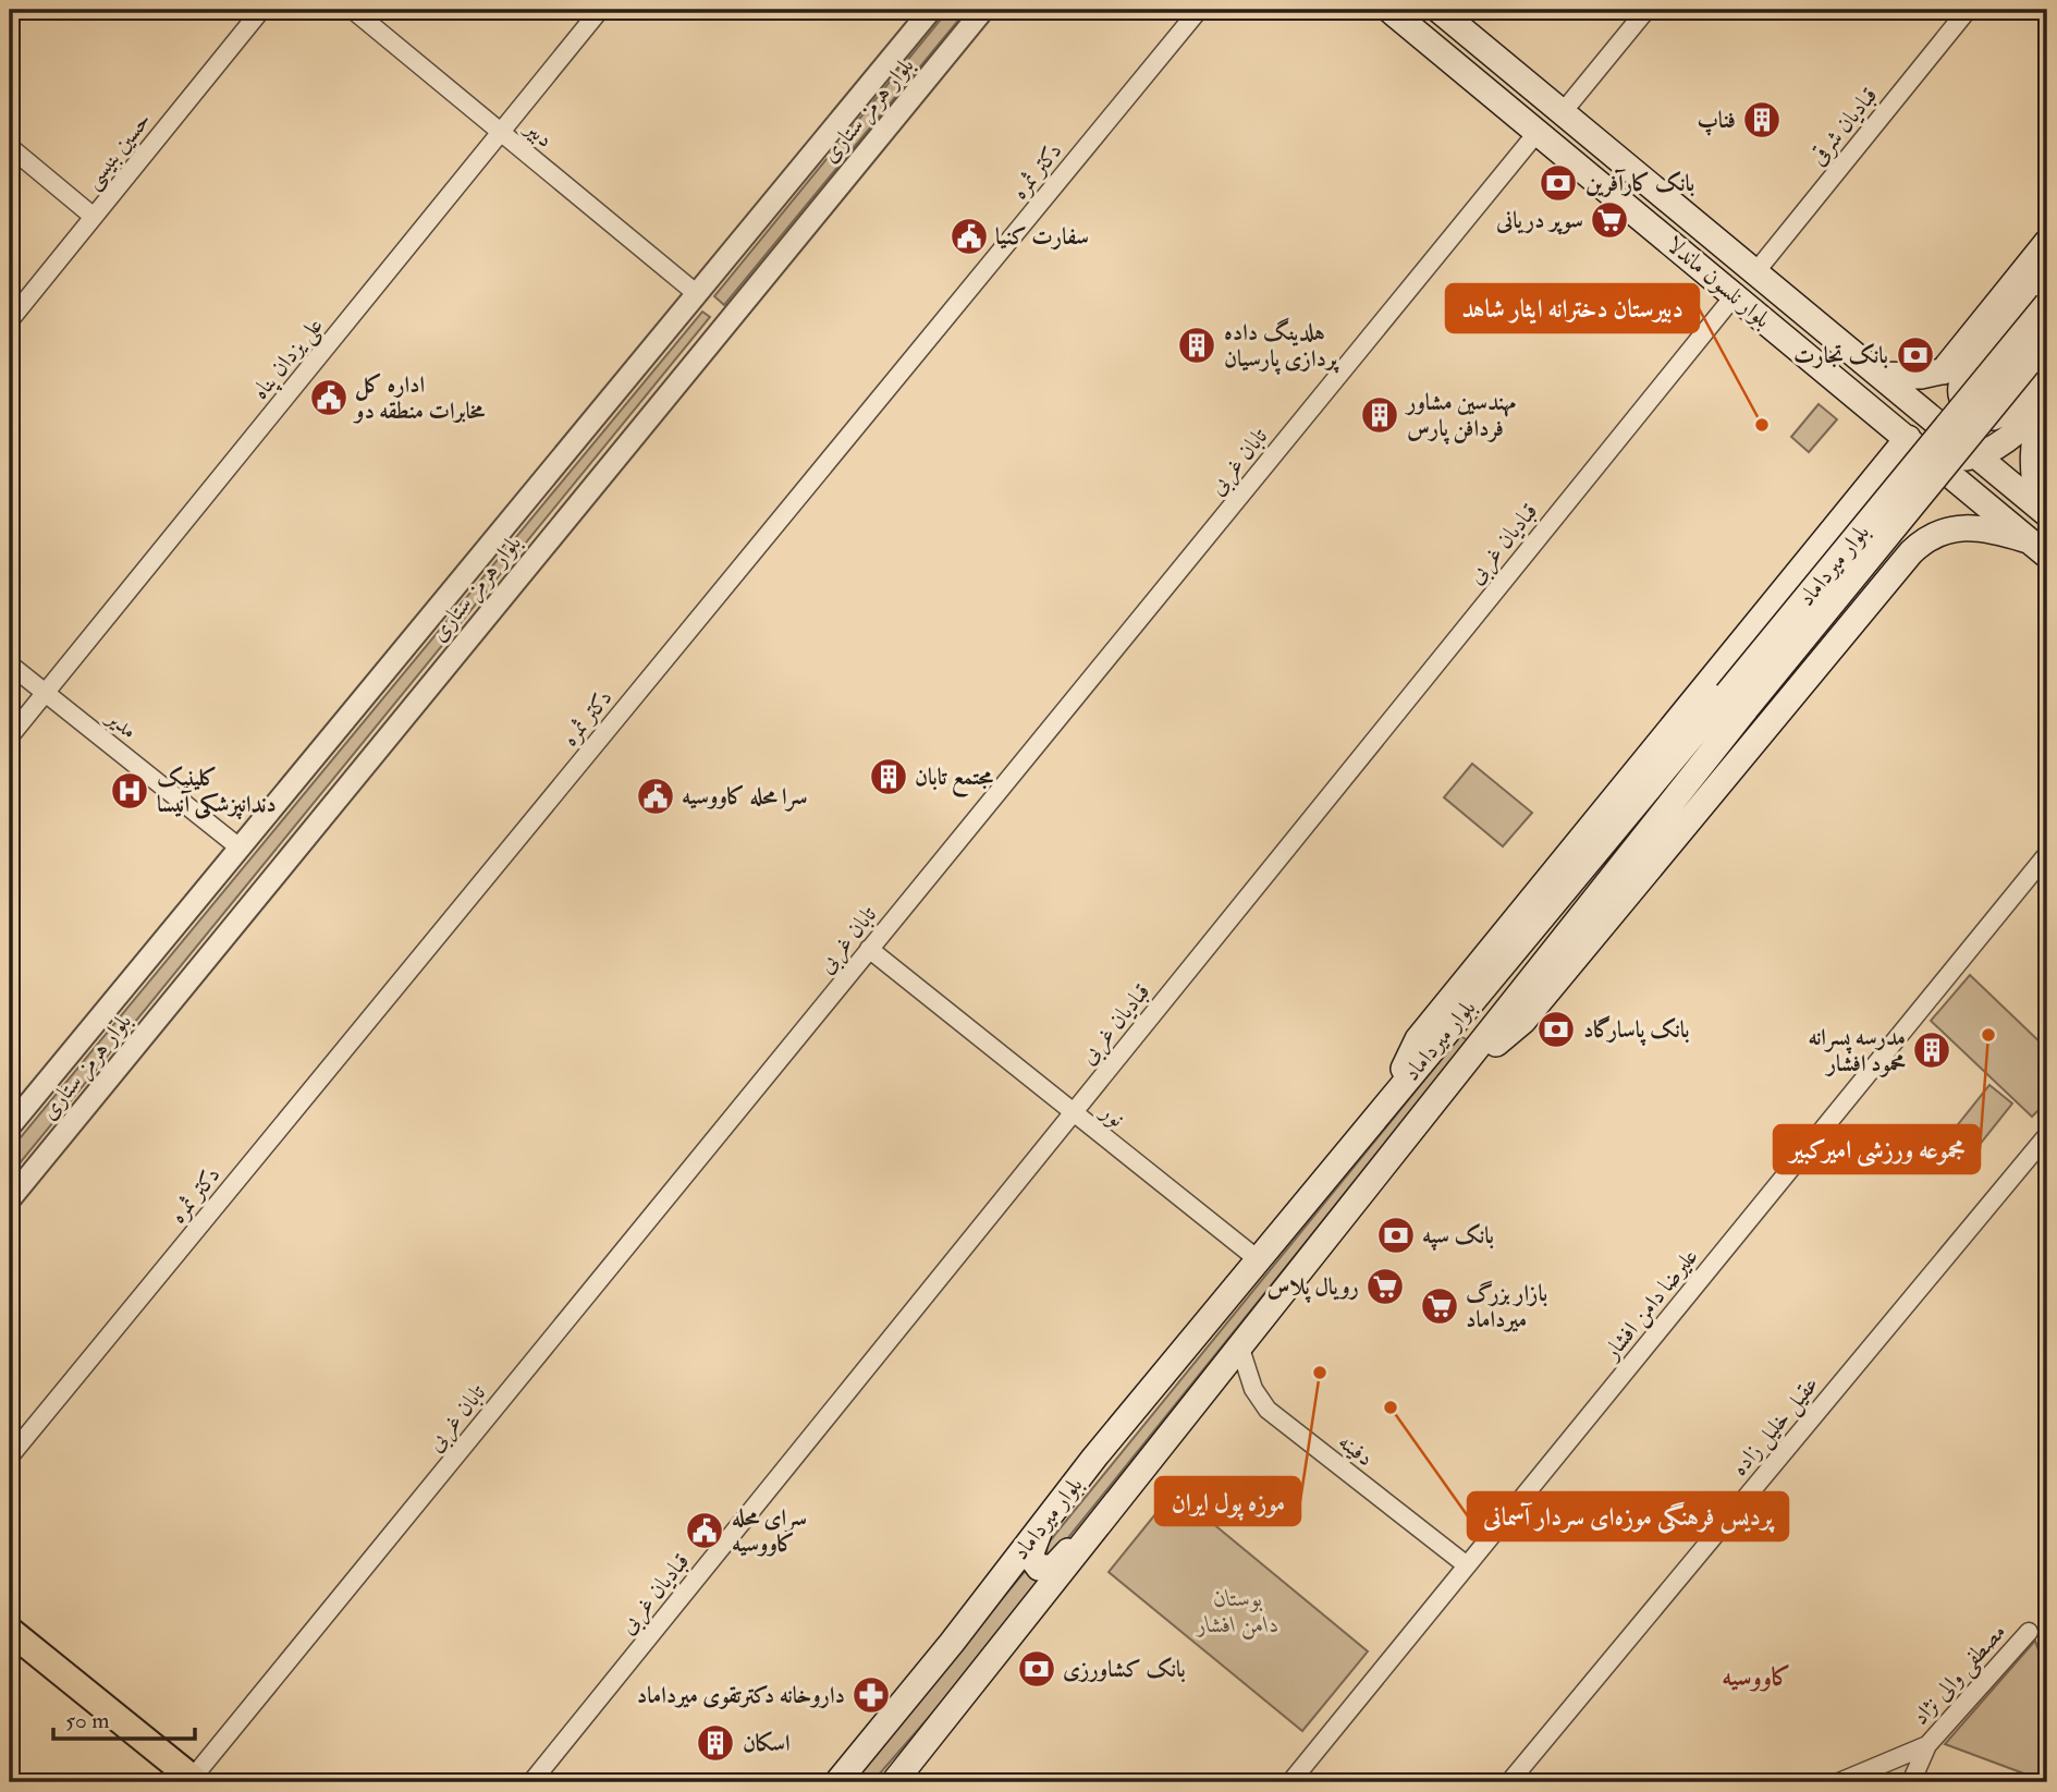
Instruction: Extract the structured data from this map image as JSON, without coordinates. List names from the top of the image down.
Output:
{
  "streets": {
    "main road": ["بلوار نلسون ماندلا", "بلوار میرداماد"],
    "street": [
      "بلوار هرمز ستاری",
      "قبادیان شرقی",
      "دبیر",
      "حسین بنیسی",
      "دکتر ثمره",
      "علی یزدان پناه",
      "تابان غربی",
      "قبادیان غربی",
      "مدیر",
      "نور",
      "علیرضا دامن افشار",
      "عقیل خلیل زاده",
      "دفینه",
      "مصطفی والی نژاد"
    ]
  },
  "crossings": [
    ["بلوار هرمز ستاری", "دبیر"],
    ["بلوار هرمز ستاری", "مدیر"],
    ["قبادیان شرقی", "بلوار نلسون ماندلا"],
    ["دبیر", "علی یزدان پناه"],
    ["بلوار نلسون ماندلا", "تابان غربی"],
    ["بلوار نلسون ماندلا", "قبادیان غربی"],
    ["علی یزدان پناه", "مدیر"],
    ["تابان غربی", "نور"],
    ["قبادیان غربی", "نور"],
    ["بلوار میرداماد", "نور"],
    ["بلوار میرداماد", "دفینه"],
    ["علیرضا دامن افشار", "دفینه"]
  ],
  "districts": ["کاووسیه"],
  "parks": ["بوستان دامن افشار"],
  "places": {
    "building": [
      "فناپ",
      "هلدینگ داده پردازی پارسیان",
      "مهندسین مشاور فردافن پارس",
      "مجتمع تابان",
      "مدرسه پسرانه محمود افشار",
      "اسکان"
    ],
    "bank": [
      "بانک کارآفرین",
      "بانک تجارت",
      "بانک پاسارگاد",
      "بانک سپه",
      "بانک کشاورزی"
    ],
    "supermarket": ["سوپر دریانی", "رویال پلاس", "بازار بزرگ میرداماد"],
    "public building": [
      "سفارت کنیا",
      "اداره کل مخابرات منطقه دو",
      "سرا محله کاووسیه",
      "سرای محله کاووسیه"
    ],
    "other": [
      "دبیرستان دخترانه ایثار شاهد",
      "مجموعه ورزشی امیرکبیر",
      "موزه پول ایران",
      "پردیس فرهنگی موزه‌ای سردار آسمانی"
    ],
    "hospital": ["کلینیک دندانپزشکی آنیسا"],
    "pharmacy": ["داروخانه دکترتقوی میرداماد"]
  },
  "scale_bar": "50 m"
}
